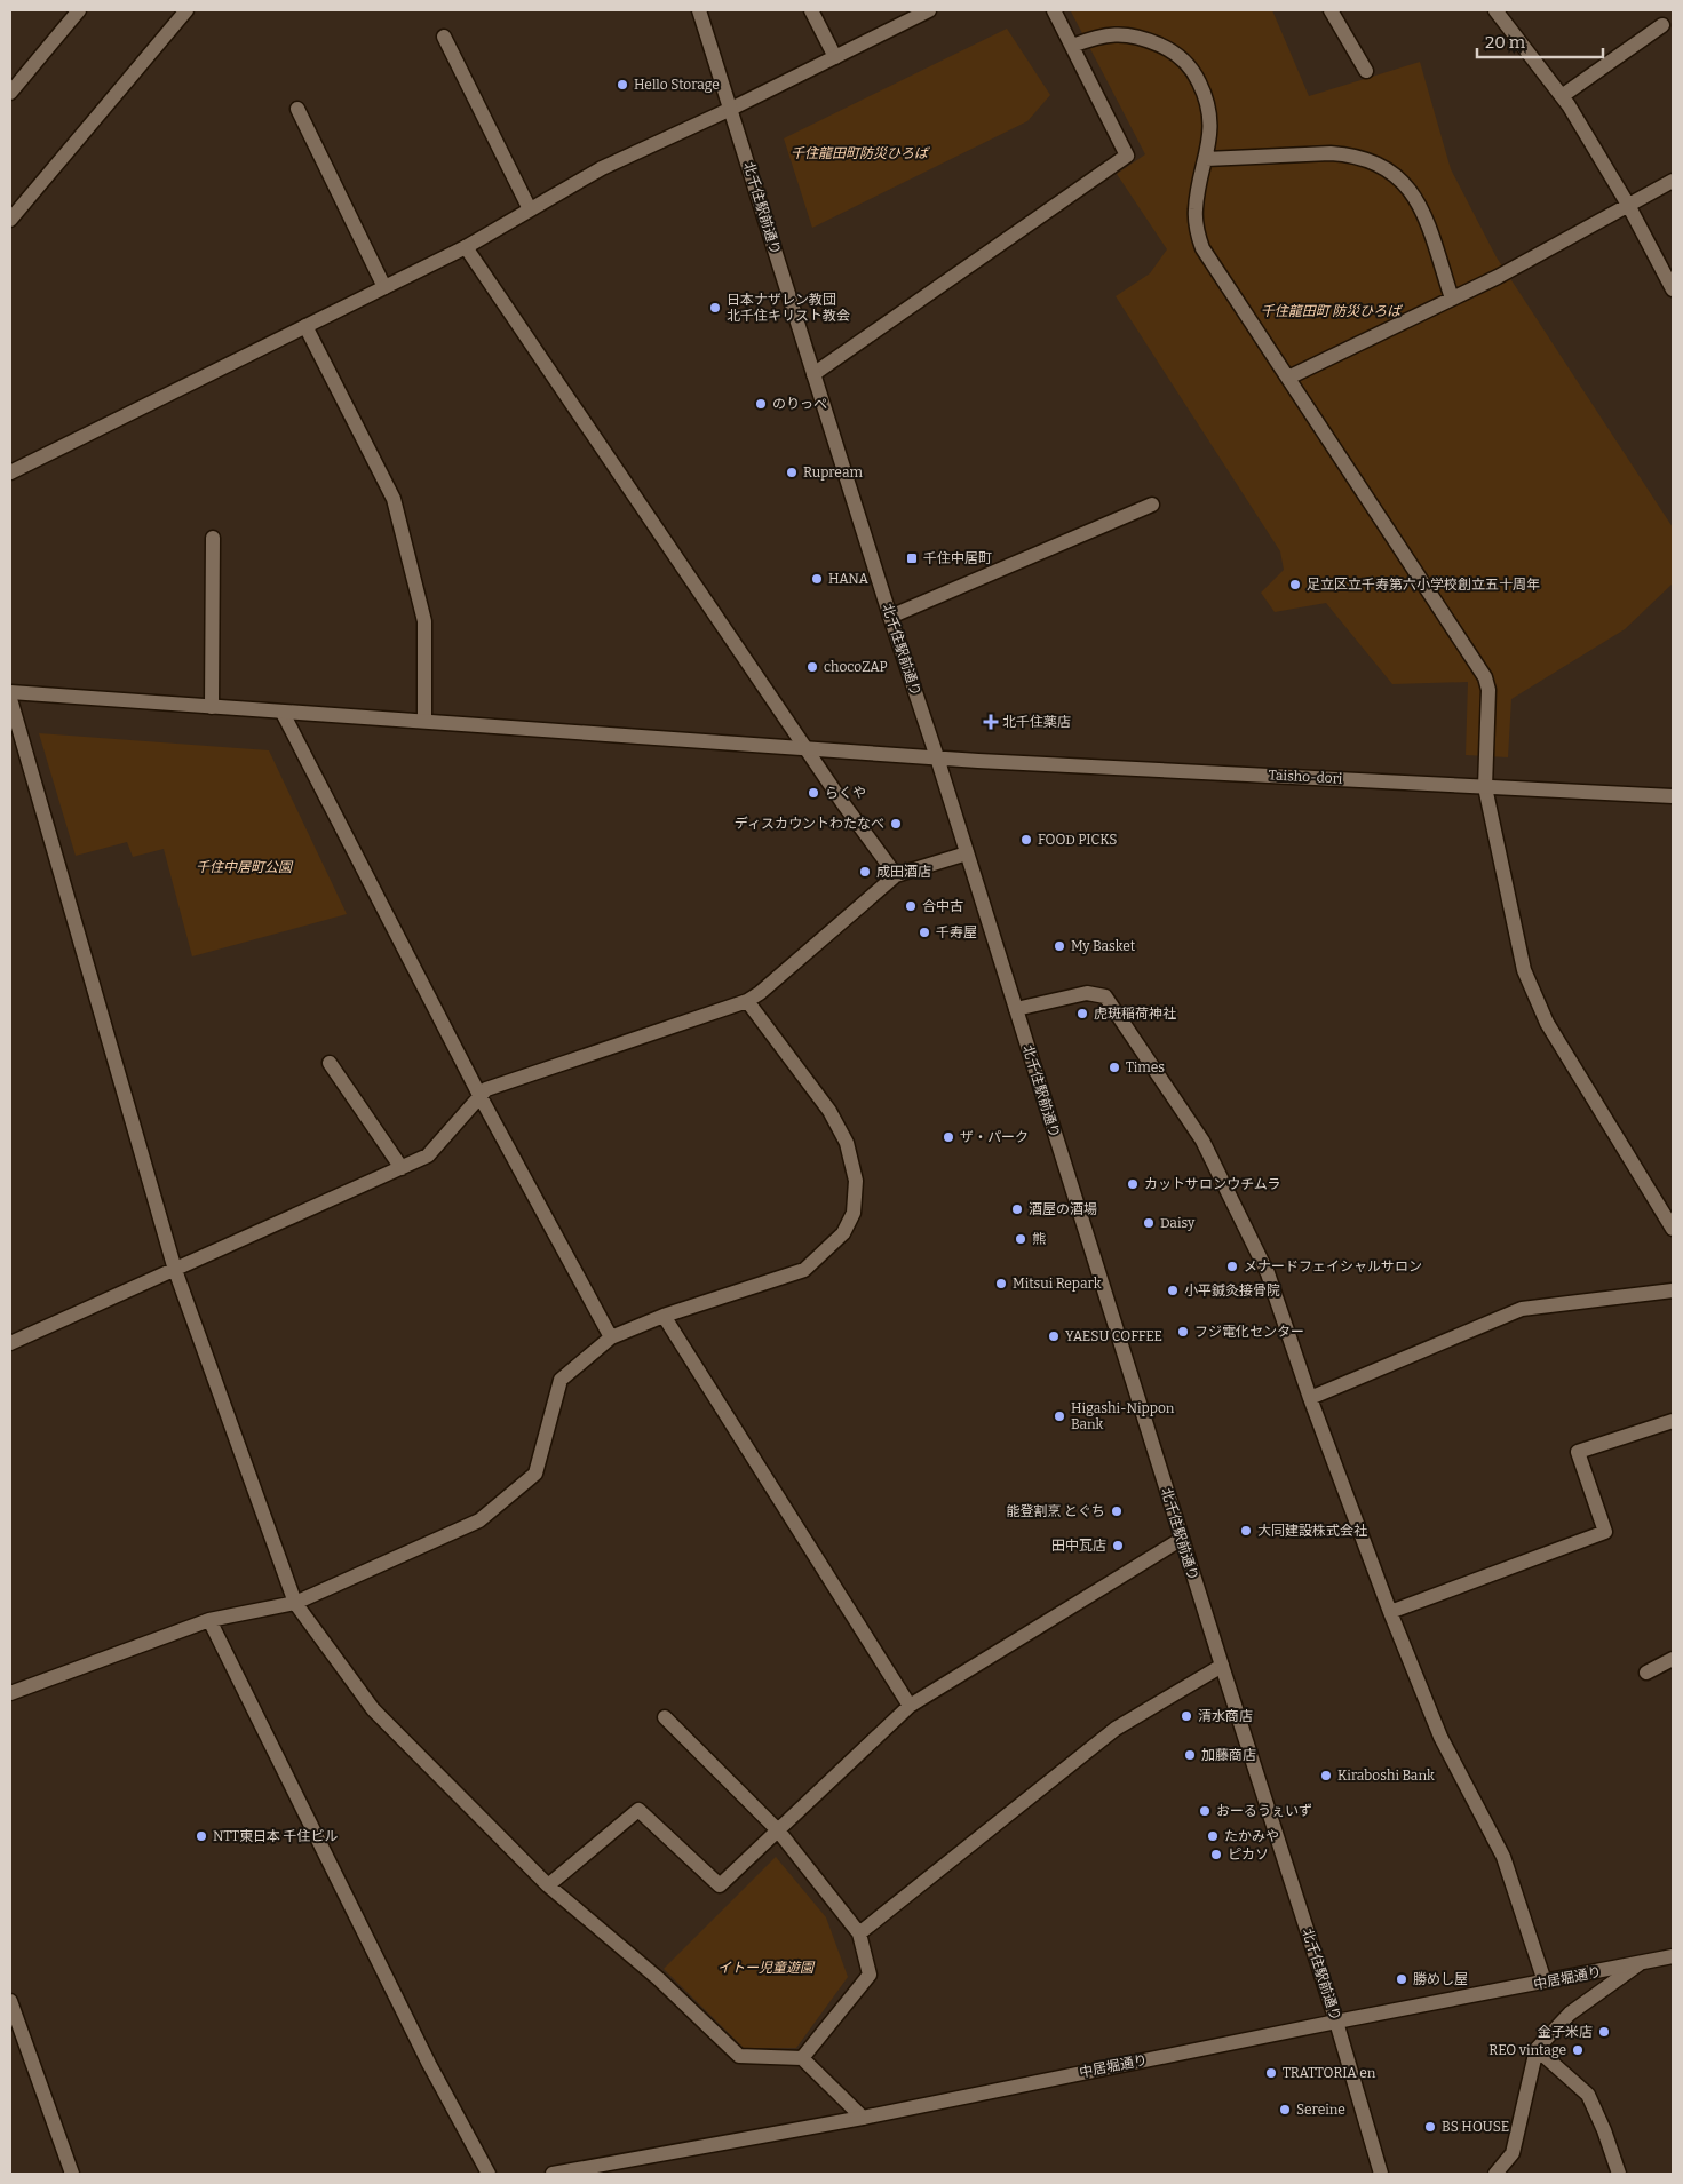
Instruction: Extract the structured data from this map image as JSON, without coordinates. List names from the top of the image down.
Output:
{
  "streets": {
    "street": ["北千住駅前通り", "Taisho-dori", "中居堀通り"]
  },
  "crossings": [
    ["北千住駅前通り", "Taisho-dori"],
    ["北千住駅前通り", "中居堀通り"]
  ],
  "parks": [
    "千住龍田町防災ひろば",
    "千住龍田町 防災ひろば",
    "千住中居町公園",
    "イトー児童遊園"
  ],
  "places": {
    "other": [
      "Hello Storage",
      "日本ナザレン教団 北千住キリスト教会",
      "のりっぺ",
      "Rupream",
      "HANA",
      "足立区立千寿第六小学校創立五十周年",
      "chocoZAP",
      "らくや",
      "ディスカウントわたなべ",
      "FOOD PICKS",
      "成田酒店",
      "合中古",
      "千寿屋",
      "My Basket",
      "虎斑稲荷神社",
      "Times",
      "ザ・パーク",
      "カットサロンウチムラ",
      "酒屋の酒場",
      "Daisy",
      "熊",
      "メナードフェイシャルサロン",
      "Mitsui Repark",
      "小平鍼灸接骨院",
      "フジ電化センター",
      "YAESU COFFEE",
      "Higashi-Nippon Bank",
      "能登割烹 とぐち",
      "大同建設株式会社",
      "田中瓦店",
      "清水商店",
      "加藤商店",
      "Kiraboshi Bank",
      "おーるうぇいず",
      "NTT東日本 千住ビル",
      "たかみや",
      "ピカソ",
      "勝めし屋",
      "金子米店",
      "REO vintage",
      "TRATTORIA en",
      "Sereine",
      "BS HOUSE"
    ],
    "transit": ["千住中居町"],
    "health": ["北千住薬店"]
  },
  "scale_bar": "20 m"
}
